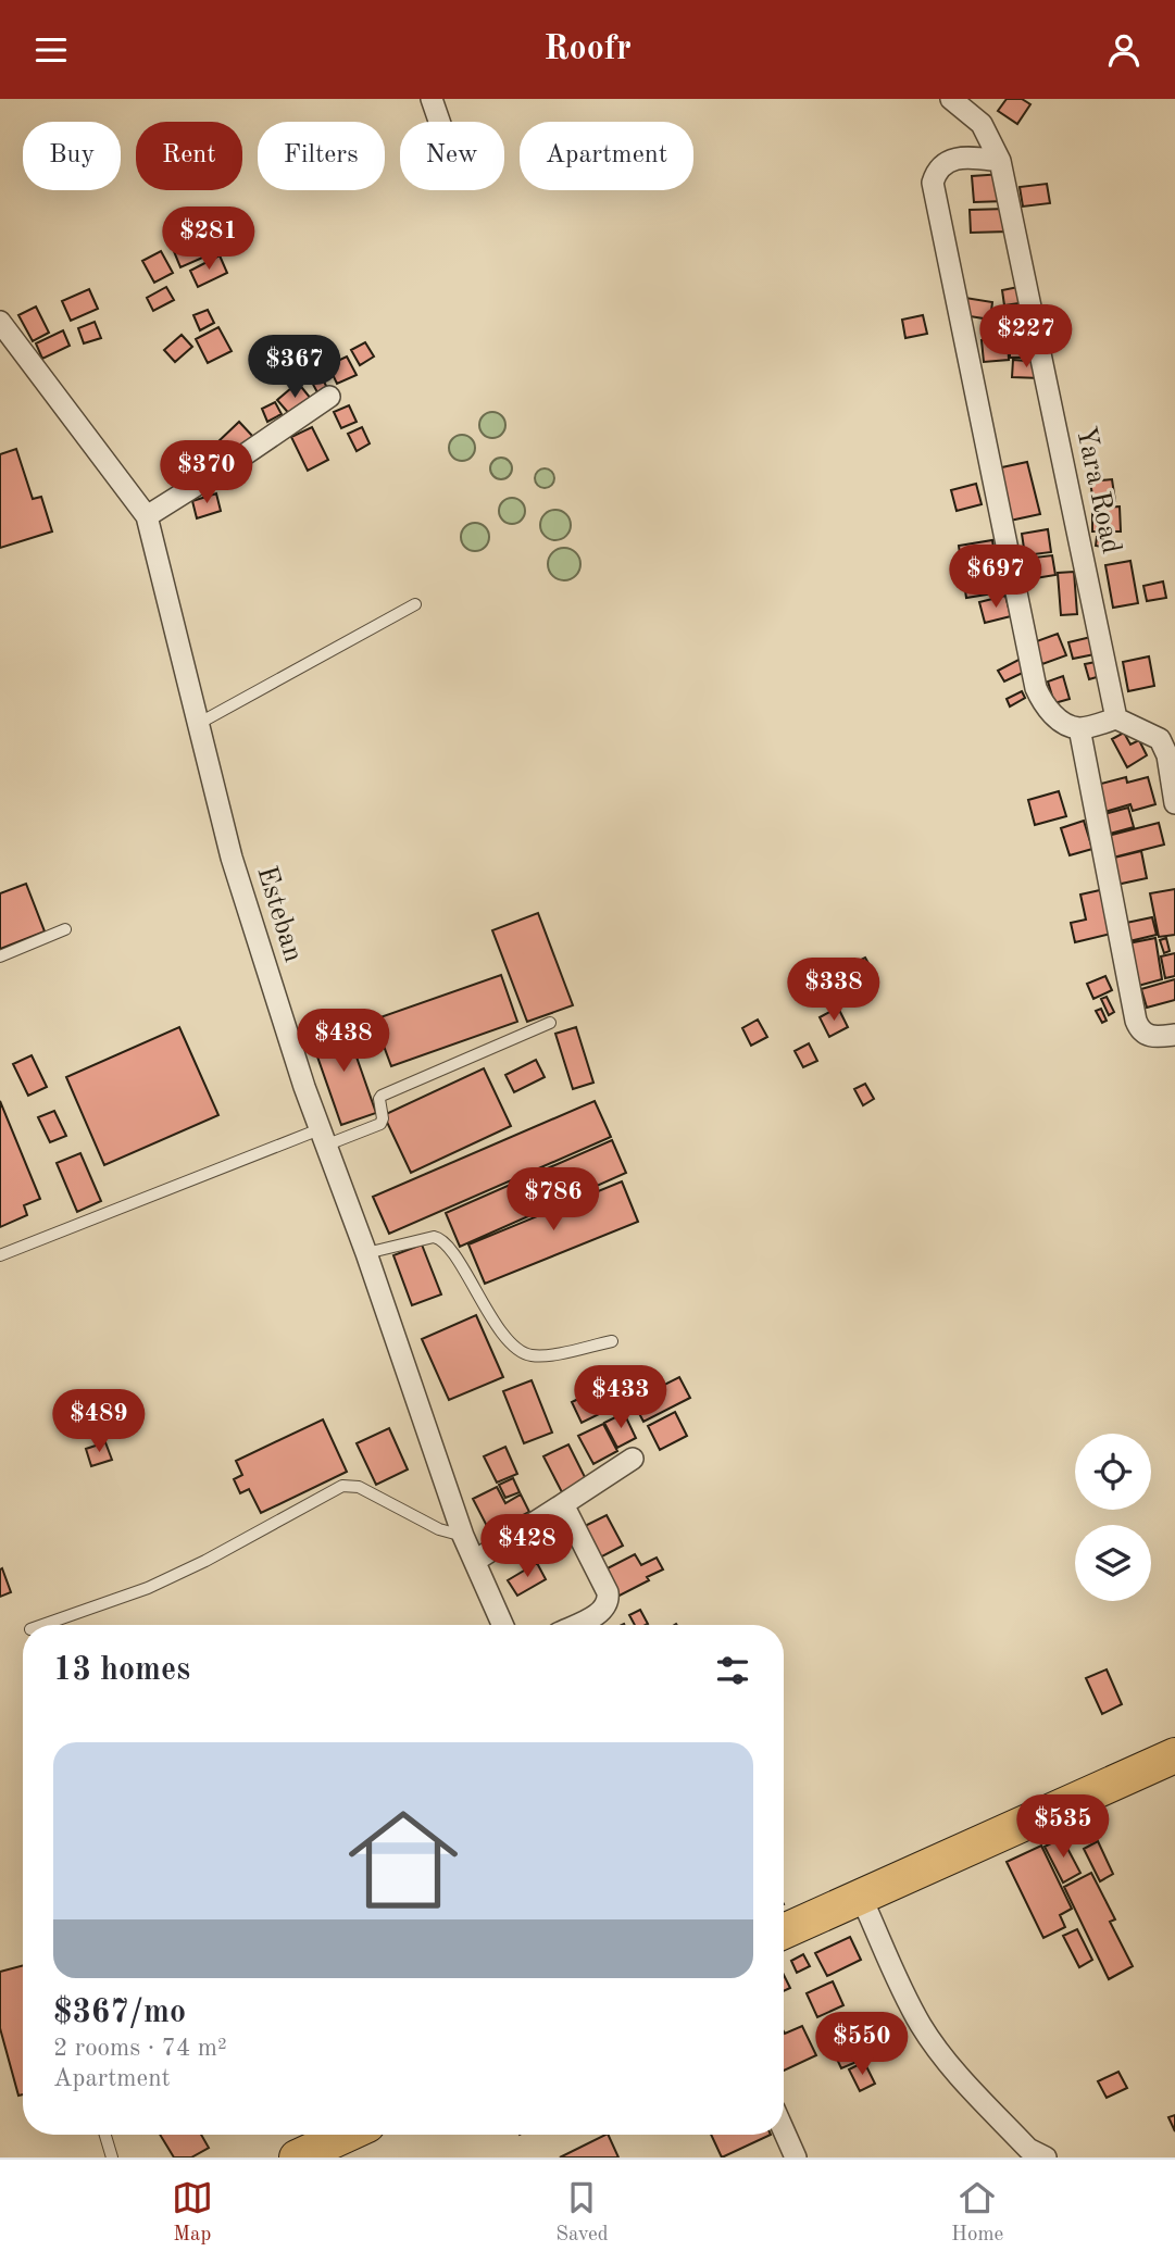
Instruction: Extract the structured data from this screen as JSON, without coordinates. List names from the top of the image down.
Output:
{
  "streets": {
    "street": ["Yara Road", "Esteban"]
  },
  "page": {
    "header": "Roofr",
    "chip": [
      "Buy",
      "Rent",
      "Filters",
      "New",
      "Apartment"
    ],
    "price": [
      "$281",
      "$227",
      "$367",
      "$370",
      "$697",
      "$338",
      "$438",
      "$786",
      "$433",
      "$489",
      "$428",
      "$535",
      "$550"
    ],
    "heading": "13 homes",
    "list": [
      {
        "name": "$367/mo",
        "note": "2 rooms · 74 m² · Apartment"
      }
    ],
    "tabs": ["Map", "Saved", "Home"]
  }
}
